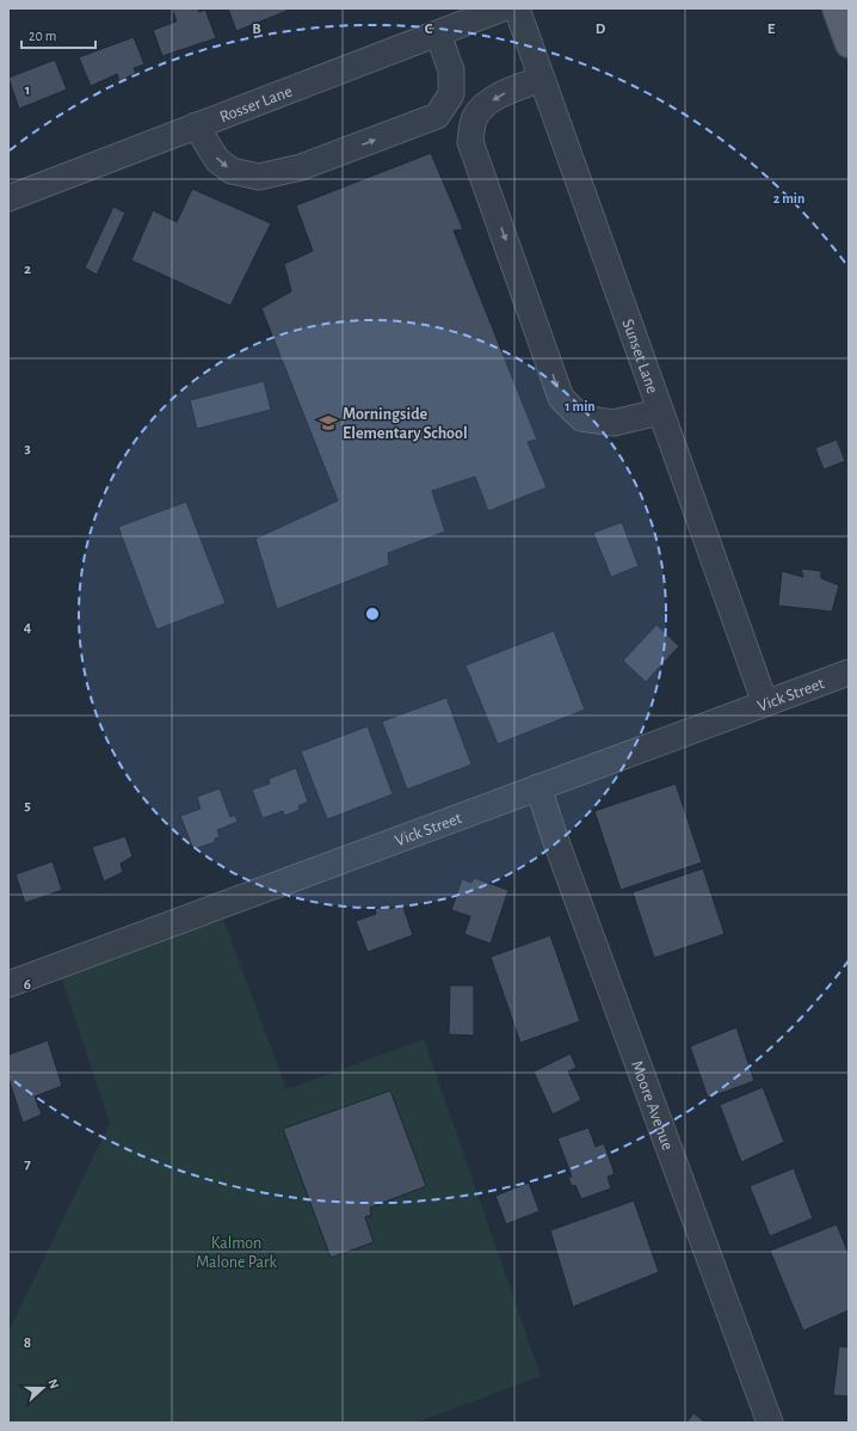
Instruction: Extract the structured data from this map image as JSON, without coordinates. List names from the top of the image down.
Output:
{
  "streets": {
    "street": [
      "Rosser Lane",
      "Sunset Lane",
      "Vick Street",
      "Moore Avenue"
    ]
  },
  "crossings": [
    ["Sunset Lane", "Vick Street"],
    ["Vick Street", "Moore Avenue"]
  ],
  "parks": ["Kalmon Malone Park"],
  "places": {
    "school or university": ["Morningside Elementary School"]
  },
  "scale_bar": "20 m",
  "north": "right",
  "grid": {
    "columns": [
      "B",
      "C",
      "D",
      "E"
    ],
    "rows": [
      "1",
      "2",
      "3",
      "4",
      "5",
      "6",
      "7",
      "8"
    ]
  },
  "rings": ["2 min", "1 min"]
}
